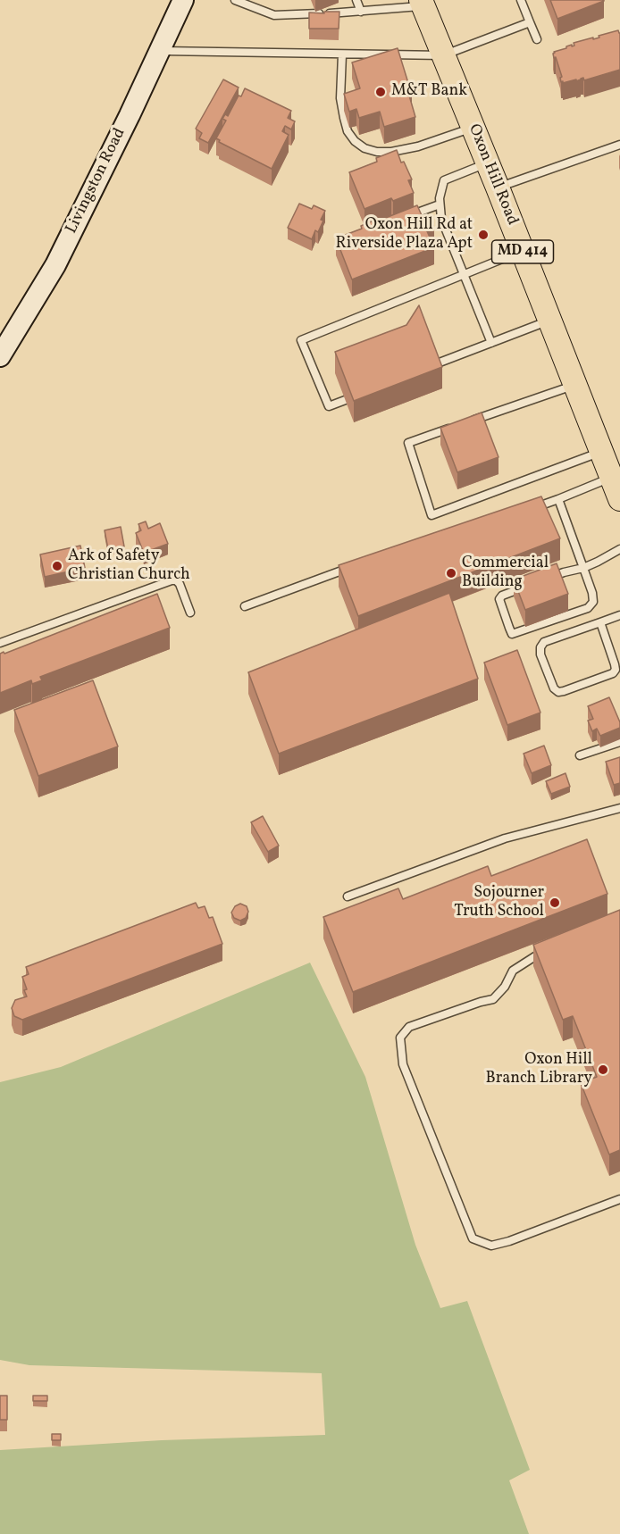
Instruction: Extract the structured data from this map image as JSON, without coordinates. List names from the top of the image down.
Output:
{
  "streets": {
    "main road": ["Oxon Hill Road", "Livingston Road", "MD 414"]
  },
  "places": [
    "M&T Bank",
    "Oxon Hill Rd at Riverside Plaza Apt",
    "Ark of Safety Christian Church",
    "Commercial Building",
    "Sojourner Truth School",
    "Oxon Hill Branch Library"
  ]
}
